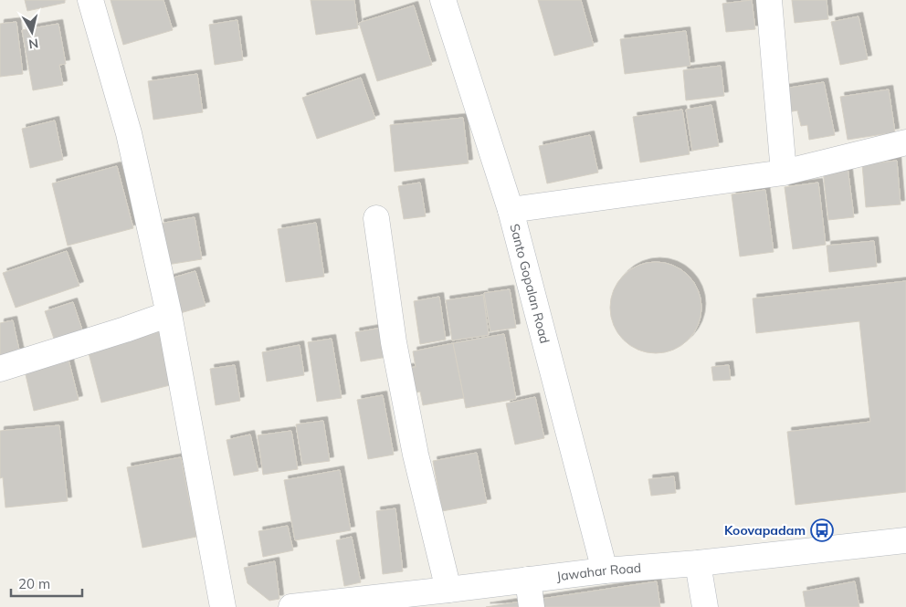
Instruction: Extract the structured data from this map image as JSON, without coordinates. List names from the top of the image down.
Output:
{
  "streets": {
    "street": ["Santo Gopalan Road", "Jawahar Road"]
  },
  "crossings": [
    ["Santo Gopalan Road", "Jawahar Road"]
  ],
  "places": {
    "bus stop": ["Koovapadam"]
  },
  "scale_bar": "20 m",
  "north": "bottom"
}
